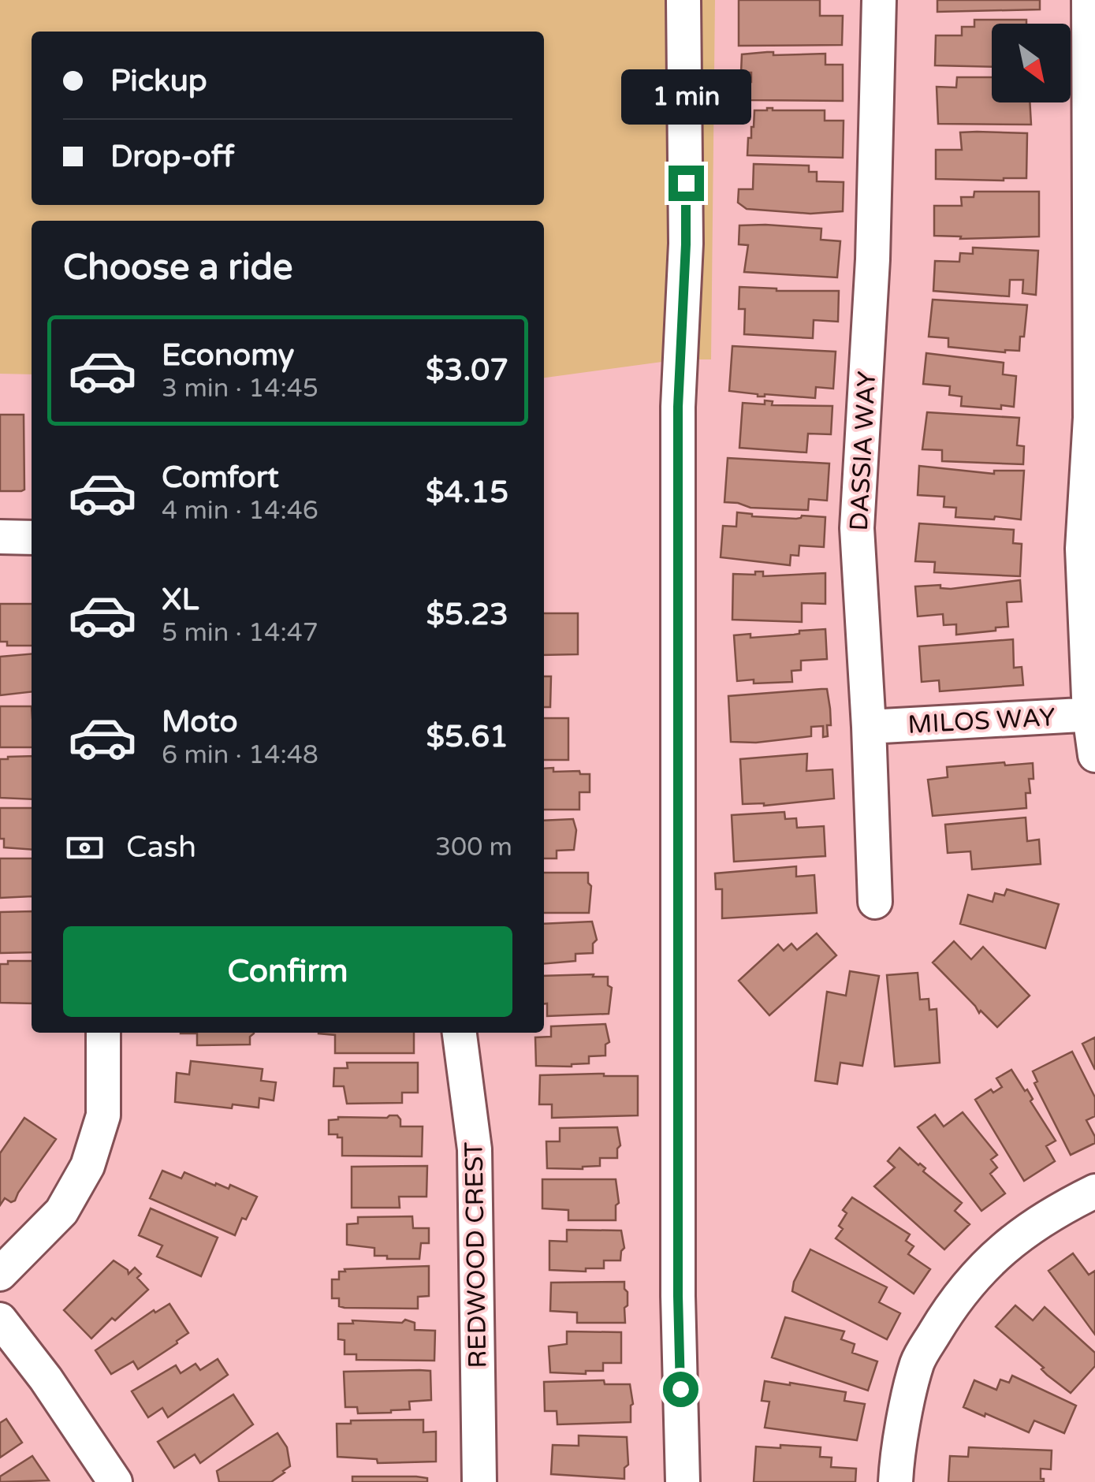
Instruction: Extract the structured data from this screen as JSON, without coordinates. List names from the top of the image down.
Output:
{
  "streets": {
    "street": ["DASSIA WAY", "MILOS WAY", "REDWOOD CREST"]
  },
  "crossings": [
    ["DASSIA WAY", "MILOS WAY"]
  ],
  "north": "bottom right",
  "page": {
    "banner": ["Pickup", "Drop-off"],
    "bubble": "1 min",
    "heading": "Choose a ride",
    "list": [
      {
        "name": "Economy",
        "note": "3 min · 14:45",
        "value": "$3.07"
      },
      {
        "name": "Comfort",
        "note": "4 min · 14:46",
        "value": "$4.15"
      },
      {
        "name": "XL",
        "note": "5 min · 14:47",
        "value": "$5.23"
      },
      {
        "name": "Moto",
        "note": "6 min · 14:48",
        "value": "$5.61"
      }
    ],
    "pay": ["Cash", "300 m"],
    "buttons": "Confirm"
  }
}
